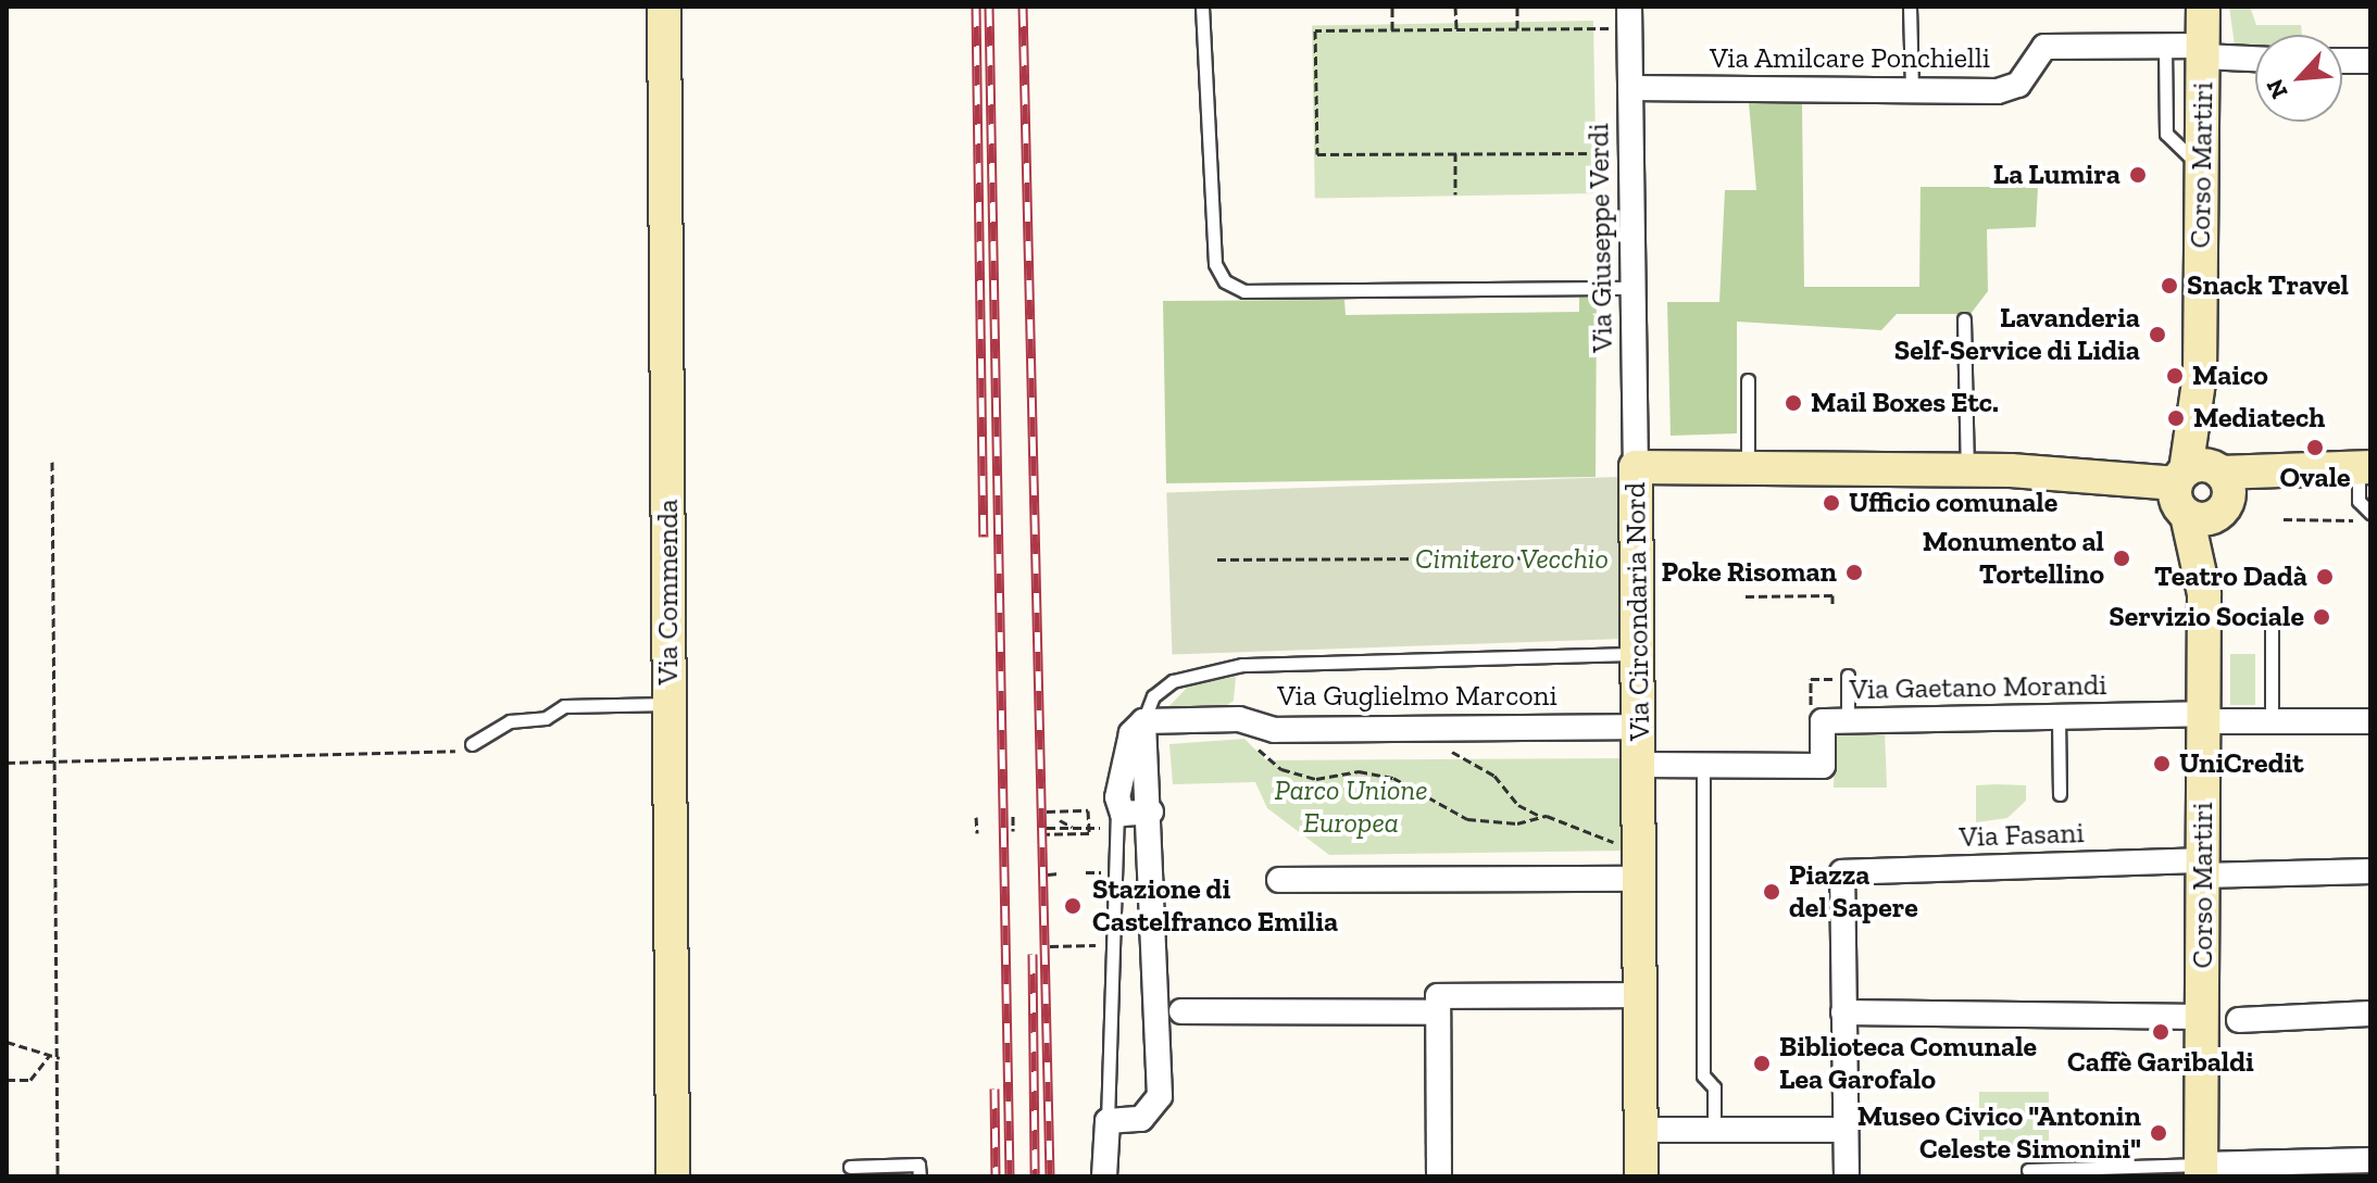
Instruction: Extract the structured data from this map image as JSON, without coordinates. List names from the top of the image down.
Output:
{
  "streets": {
    "street": [
      "Via Amilcare Ponchielli",
      "Corso Martiri",
      "Via Giuseppe Verdi",
      "Via Commenda",
      "Via Circondaria Nord",
      "Via Gaetano Morandi",
      "Via Guglielmo Marconi",
      "Via Fasani"
    ]
  },
  "crossings": [
    ["Via Amilcare Ponchielli", "Corso Martiri"],
    ["Via Amilcare Ponchielli", "Via Giuseppe Verdi"],
    ["Corso Martiri", "Via Circondaria Nord"],
    ["Corso Martiri", "Via Gaetano Morandi"],
    ["Corso Martiri", "Via Fasani"],
    ["Via Giuseppe Verdi", "Via Circondaria Nord"],
    ["Via Circondaria Nord", "Via Gaetano Morandi"],
    ["Via Circondaria Nord", "Via Guglielmo Marconi"]
  ],
  "parks": ["Cimitero Vecchio", "Parco Unione Europea"],
  "places": [
    "La Lumira",
    "Snack Travel",
    "Lavanderia Self-Service di Lidia",
    "Maico",
    "Mail Boxes Etc.",
    "Mediatech",
    "Ovale",
    "Ufficio comunale",
    "Monumento al Tortellino",
    "Poke Risoman",
    "Teatro Dadà",
    "Servizio Sociale",
    "UniCredit",
    "Piazza del Sapere",
    "Stazione di Castelfranco Emilia",
    "Caffè Garibaldi",
    "Biblioteca Comunale Lea Garofalo",
    "Museo Civico \"Antonin Celeste Simonini\""
  ],
  "north": "bottom left"
}
